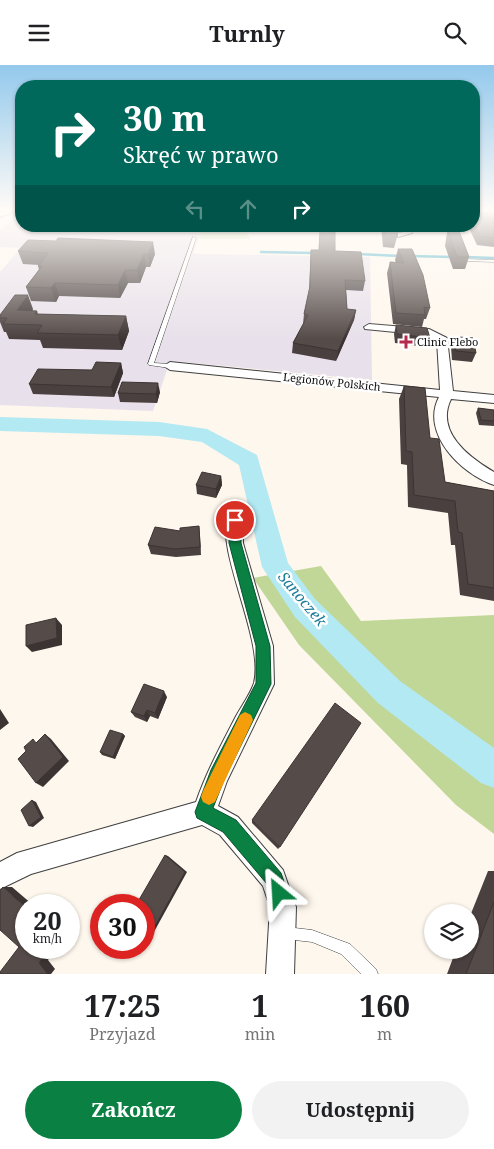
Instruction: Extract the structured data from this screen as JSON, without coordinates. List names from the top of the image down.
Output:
{
  "streets": {
    "street": ["Legionów Polskich"]
  },
  "water": ["Sanoczek"],
  "places": {
    "health": ["Clinic Flebo"]
  },
  "page": {
    "header": "Turnly",
    "turn": ["30 m", "Skręć w prawo"],
    "speed": "20 km/h",
    "limit": "30",
    "eta": [
      "17:25",
      "Przyjazd",
      "1",
      "min",
      "160",
      "m"
    ],
    "buttons": ["Zakończ", "Udostępnij"]
  }
}
